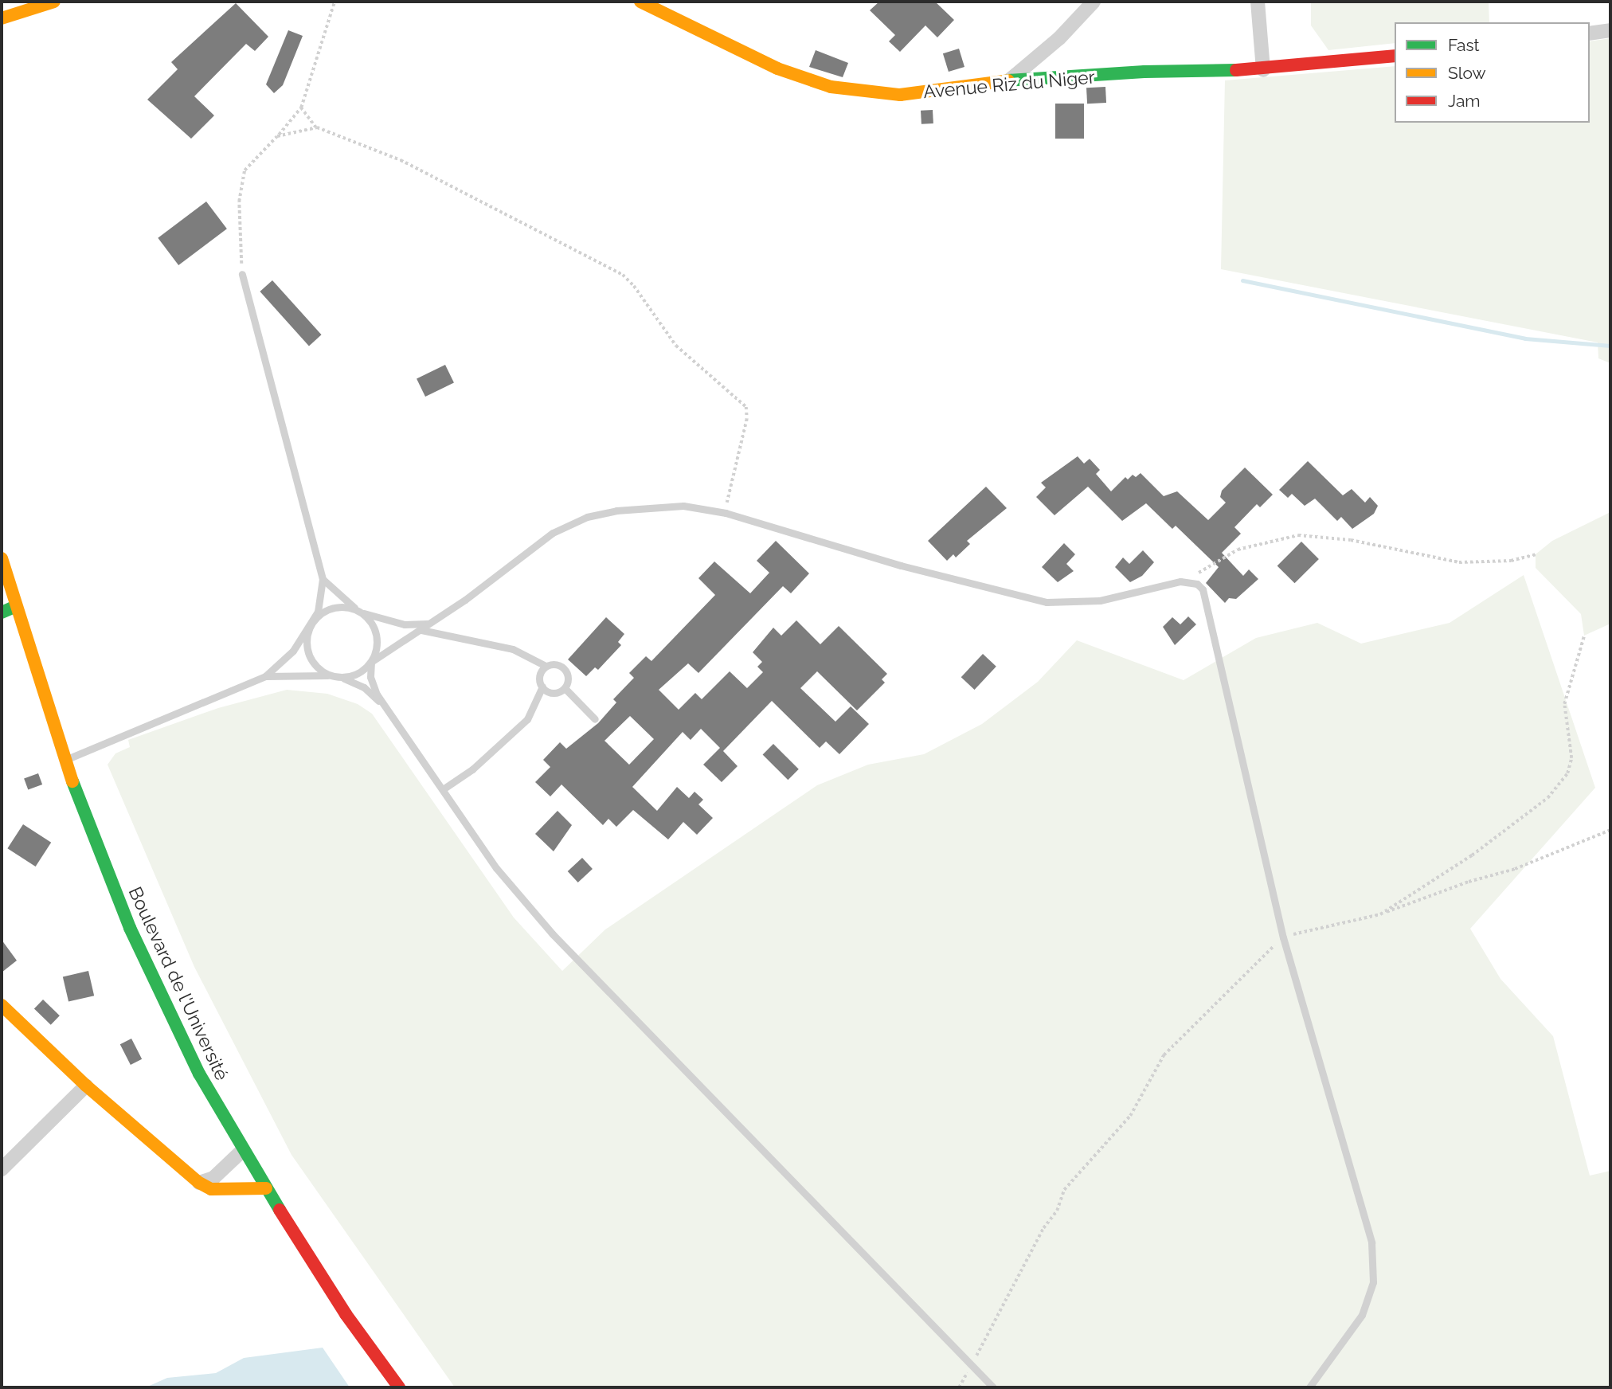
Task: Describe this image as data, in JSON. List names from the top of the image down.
{
  "streets": {
    "street": ["Avenue Riz du Niger", "Boulevard de l'Université"]
  },
  "legend": ["Fast", "Slow", "Jam"]
}
